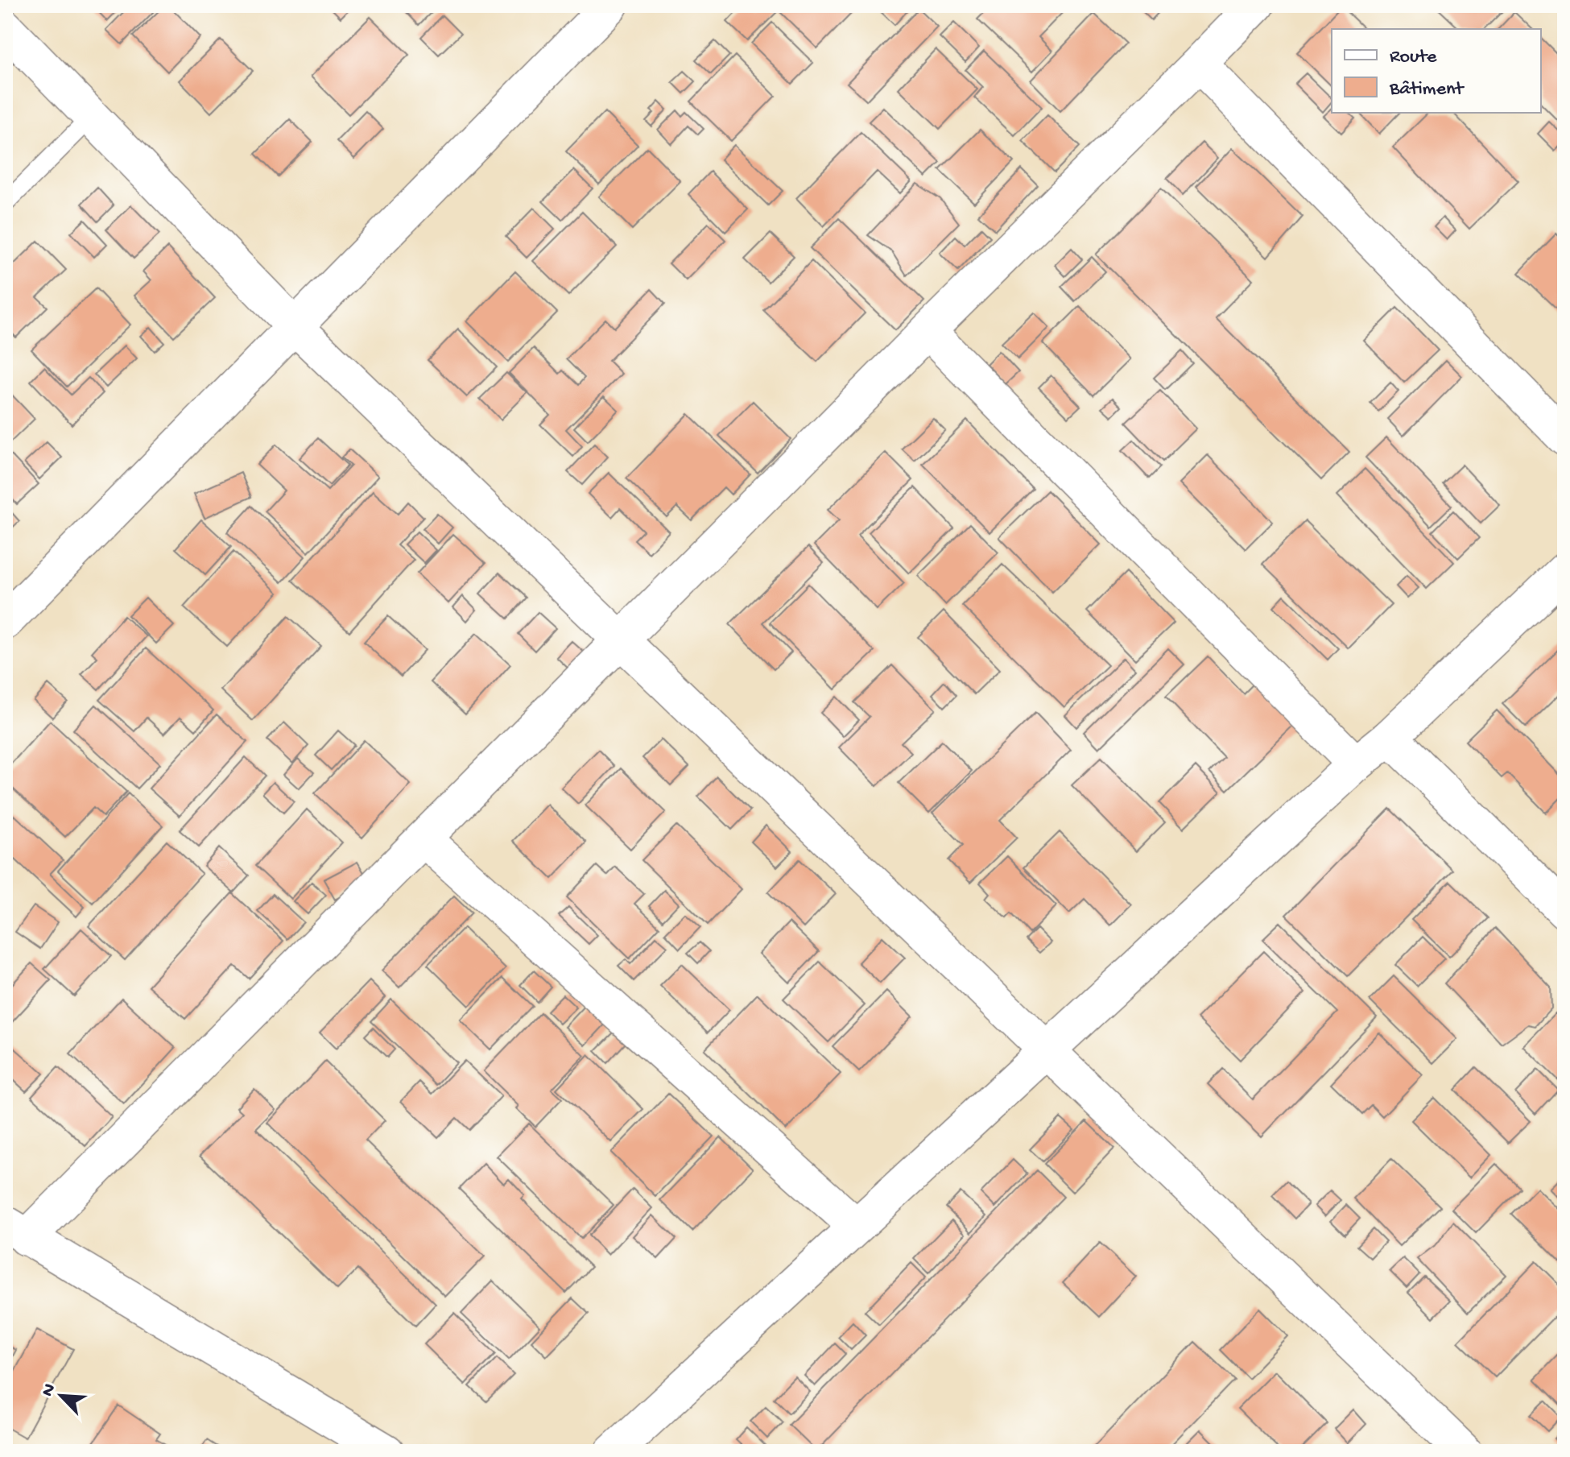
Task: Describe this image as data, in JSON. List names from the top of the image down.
{
  "legend": ["Route", "Bâtiment"],
  "north": "top left"
}
